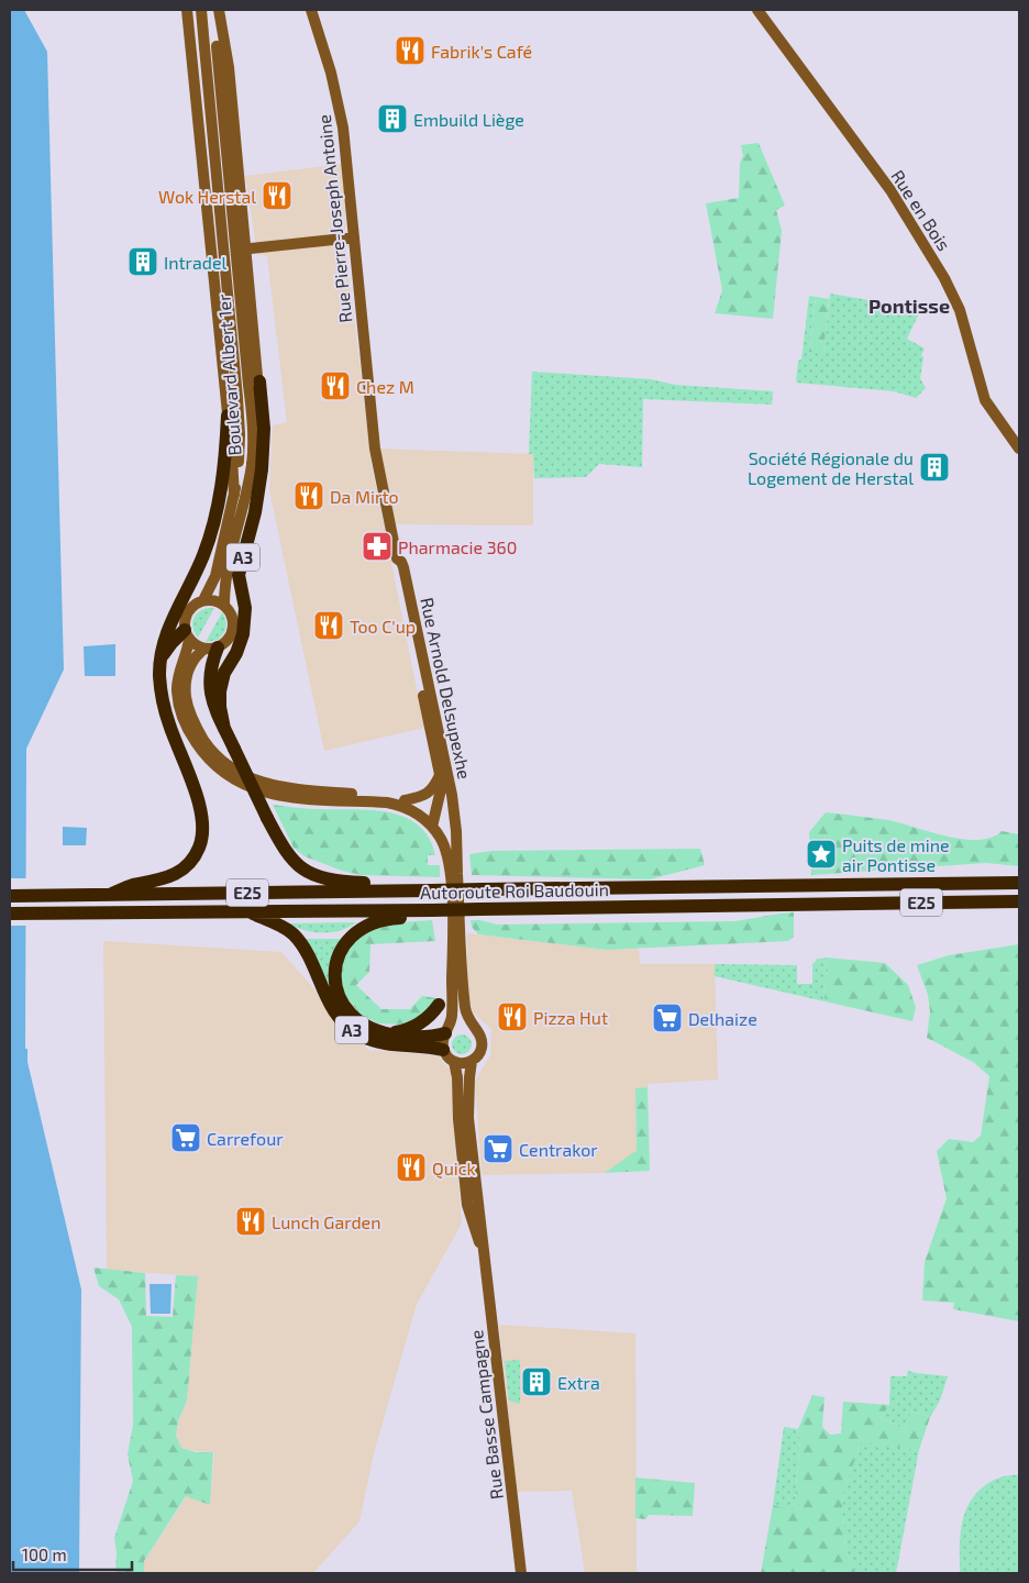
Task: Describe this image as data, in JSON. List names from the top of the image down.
{
  "streets": {
    "highway": ["A3", "Autoroute Roi Baudouin", "E25"],
    "main road": [
      "Rue en Bois",
      "Rue Pierre-Joseph Antoine",
      "Boulevard Albert 1er",
      "Rue Arnold Delsupexhe",
      "Rue Basse Campagne"
    ]
  },
  "crossings": [
    ["Rue Pierre-Joseph Antoine", "Rue Arnold Delsupexhe"],
    ["Boulevard Albert 1er", "A3"],
    ["Boulevard Albert 1er", "Rue Arnold Delsupexhe"],
    ["Boulevard Albert 1er", "Rue Basse Campagne"],
    ["A3", "Autoroute Roi Baudouin"],
    ["A3", "Rue Basse Campagne"],
    ["Rue Arnold Delsupexhe", "Rue Basse Campagne"]
  ],
  "districts": ["Pontisse"],
  "places": {
    "restaurant": [
      "Fabrik's Café",
      "Wok Herstal",
      "Chez M",
      "Da Mirto",
      "Too C'up",
      "Pizza Hut",
      "Quick",
      "Lunch Garden"
    ],
    "building": [
      "Embuild Liège",
      "Intradel",
      "Société Régionale du Logement de Herstal",
      "Extra"
    ],
    "pharmacy": ["Pharmacie 360"],
    "place": ["Puits de mine air Pontisse"],
    "supermarket": ["Delhaize", "Carrefour", "Centrakor"]
  },
  "scale_bar": "100 m"
}
